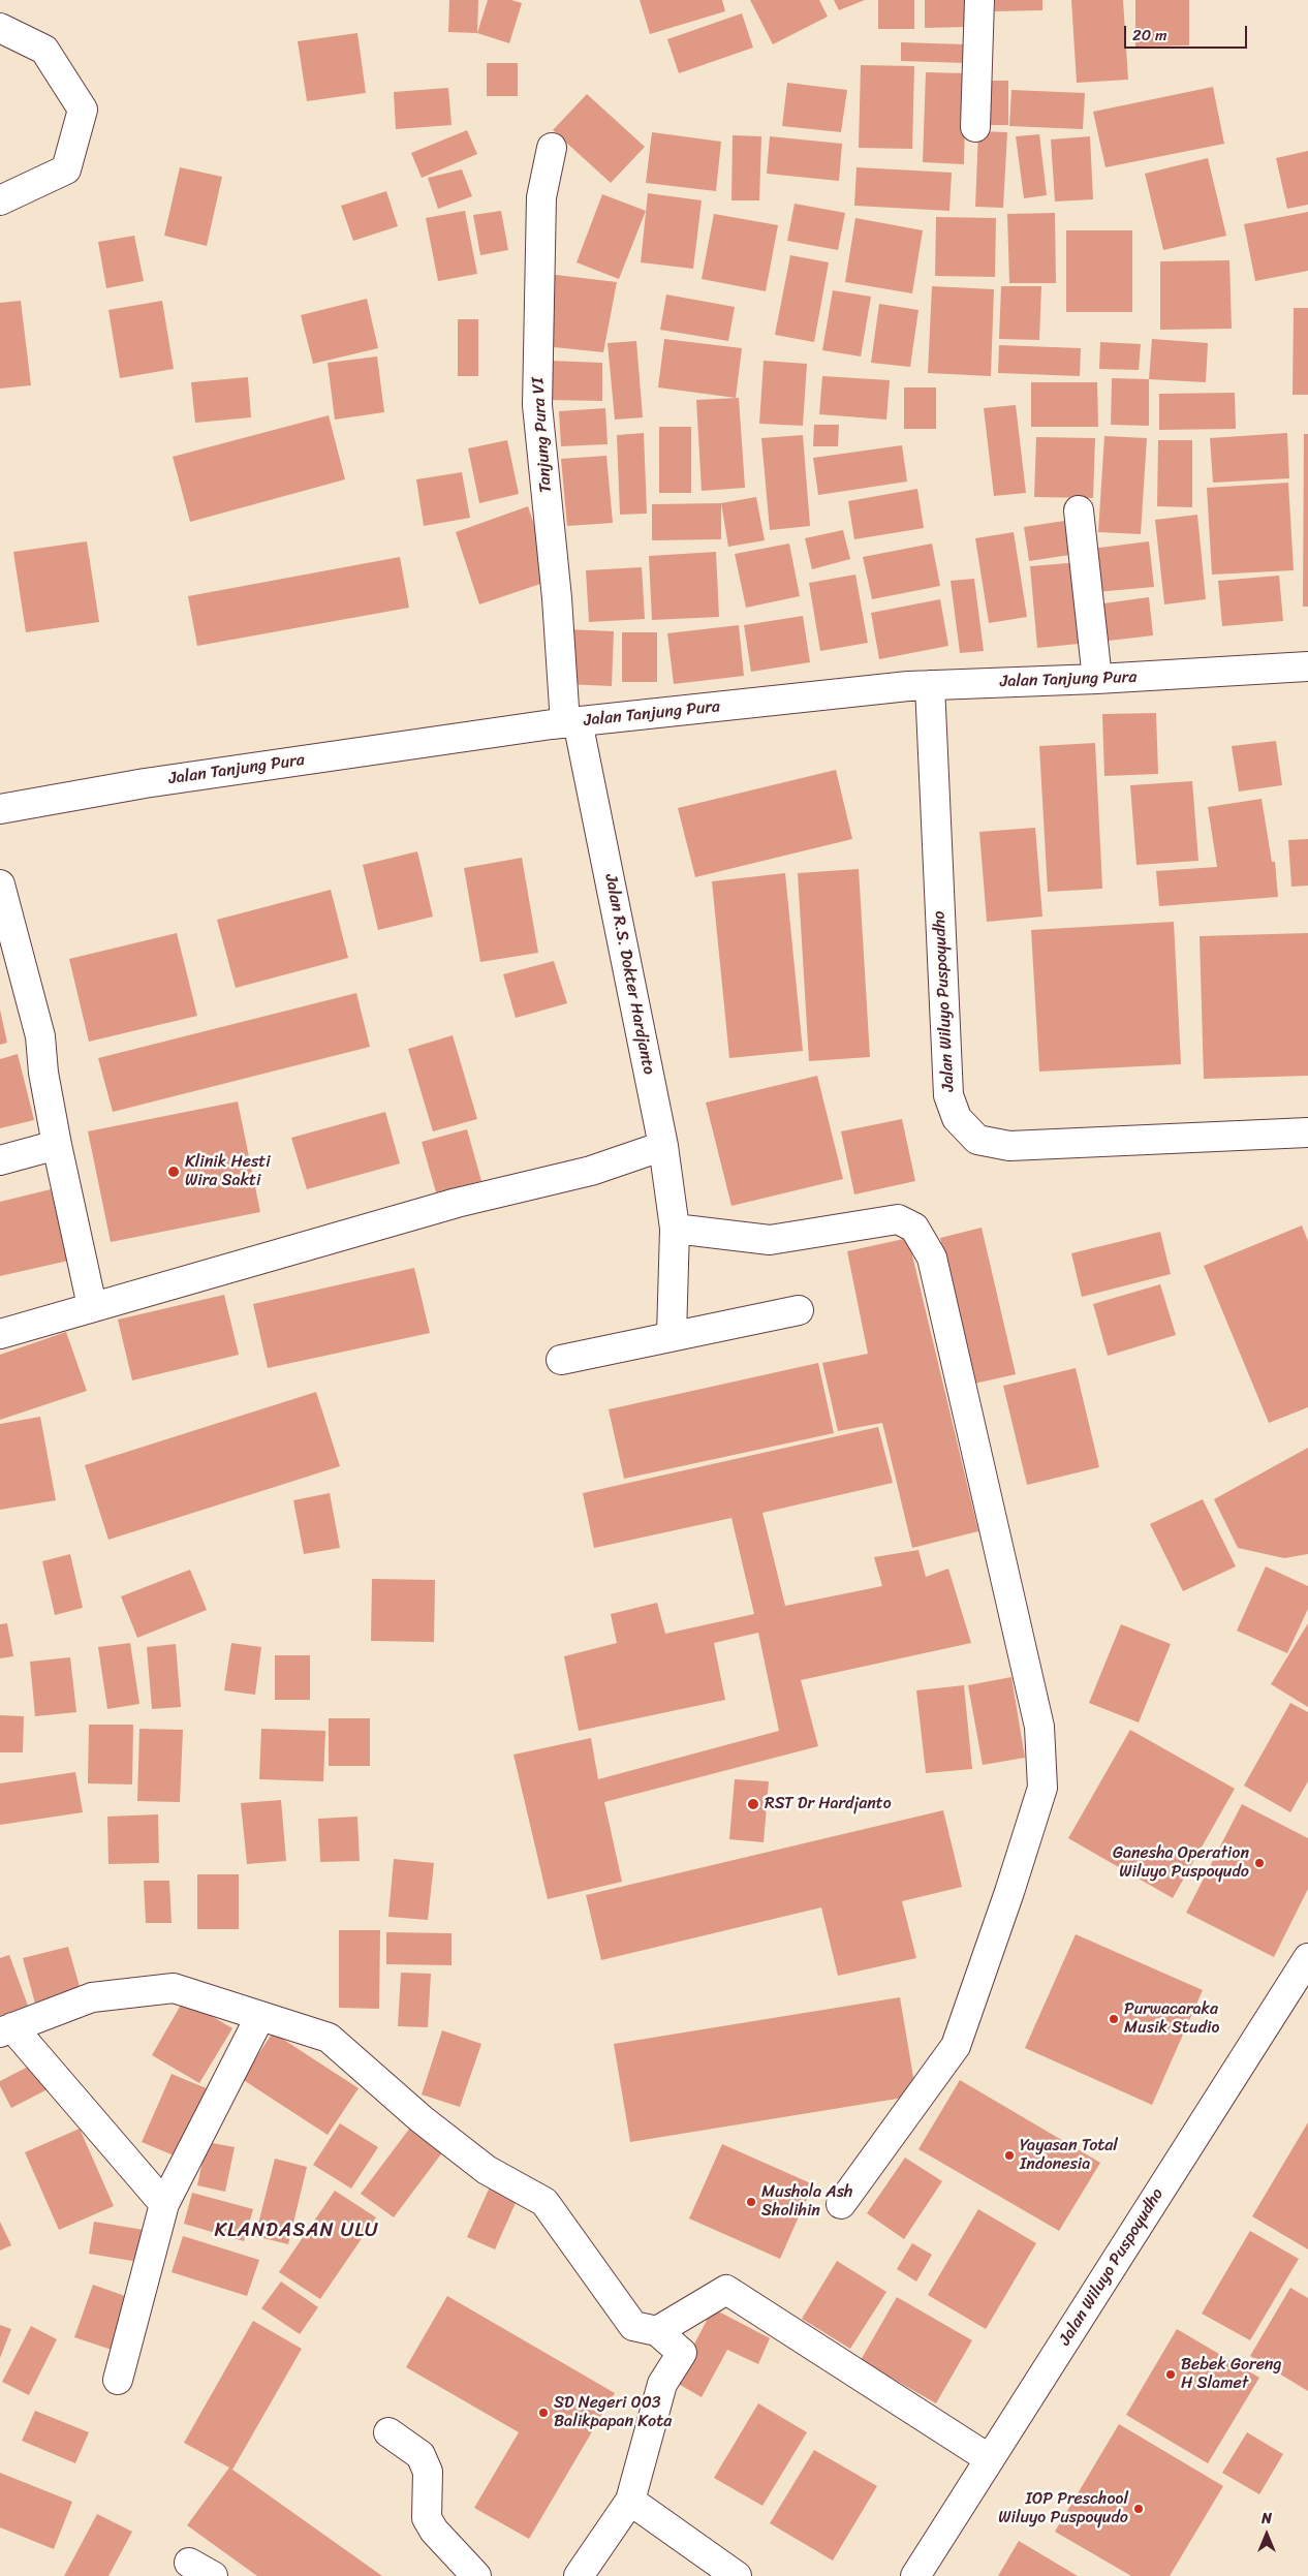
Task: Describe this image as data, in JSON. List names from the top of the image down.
{
  "streets": {
    "street": [
      "Tanjung Pura VI",
      "Jalan Tanjung Pura",
      "Jalan R.S. Dokter Hardjanto",
      "Jalan Wiluyo Puspoyudho"
    ]
  },
  "crossings": [
    ["Tanjung Pura VI", "Jalan Tanjung Pura"],
    ["Tanjung Pura VI", "Jalan R.S. Dokter Hardjanto"],
    ["Jalan Tanjung Pura", "Jalan R.S. Dokter Hardjanto"],
    ["Jalan Tanjung Pura", "Jalan Wiluyo Puspoyudho"]
  ],
  "districts": ["KLANDASAN ULU"],
  "places": [
    "Klinik Hesti Wira Sakti",
    "RST Dr Hardjanto",
    "Ganesha Operation Wiluyo Puspoyudo",
    "Purwacaraka Musik Studio",
    "Yayasan Total Indonesia",
    "Mushola Ash Sholihin",
    "Bebek Goreng H Slamet",
    "SD Negeri 003 Balikpapan Kota",
    "IOP Preschool Wiluyo Puspoyudo"
  ],
  "scale_bar": "20 m",
  "north": "top"
}
